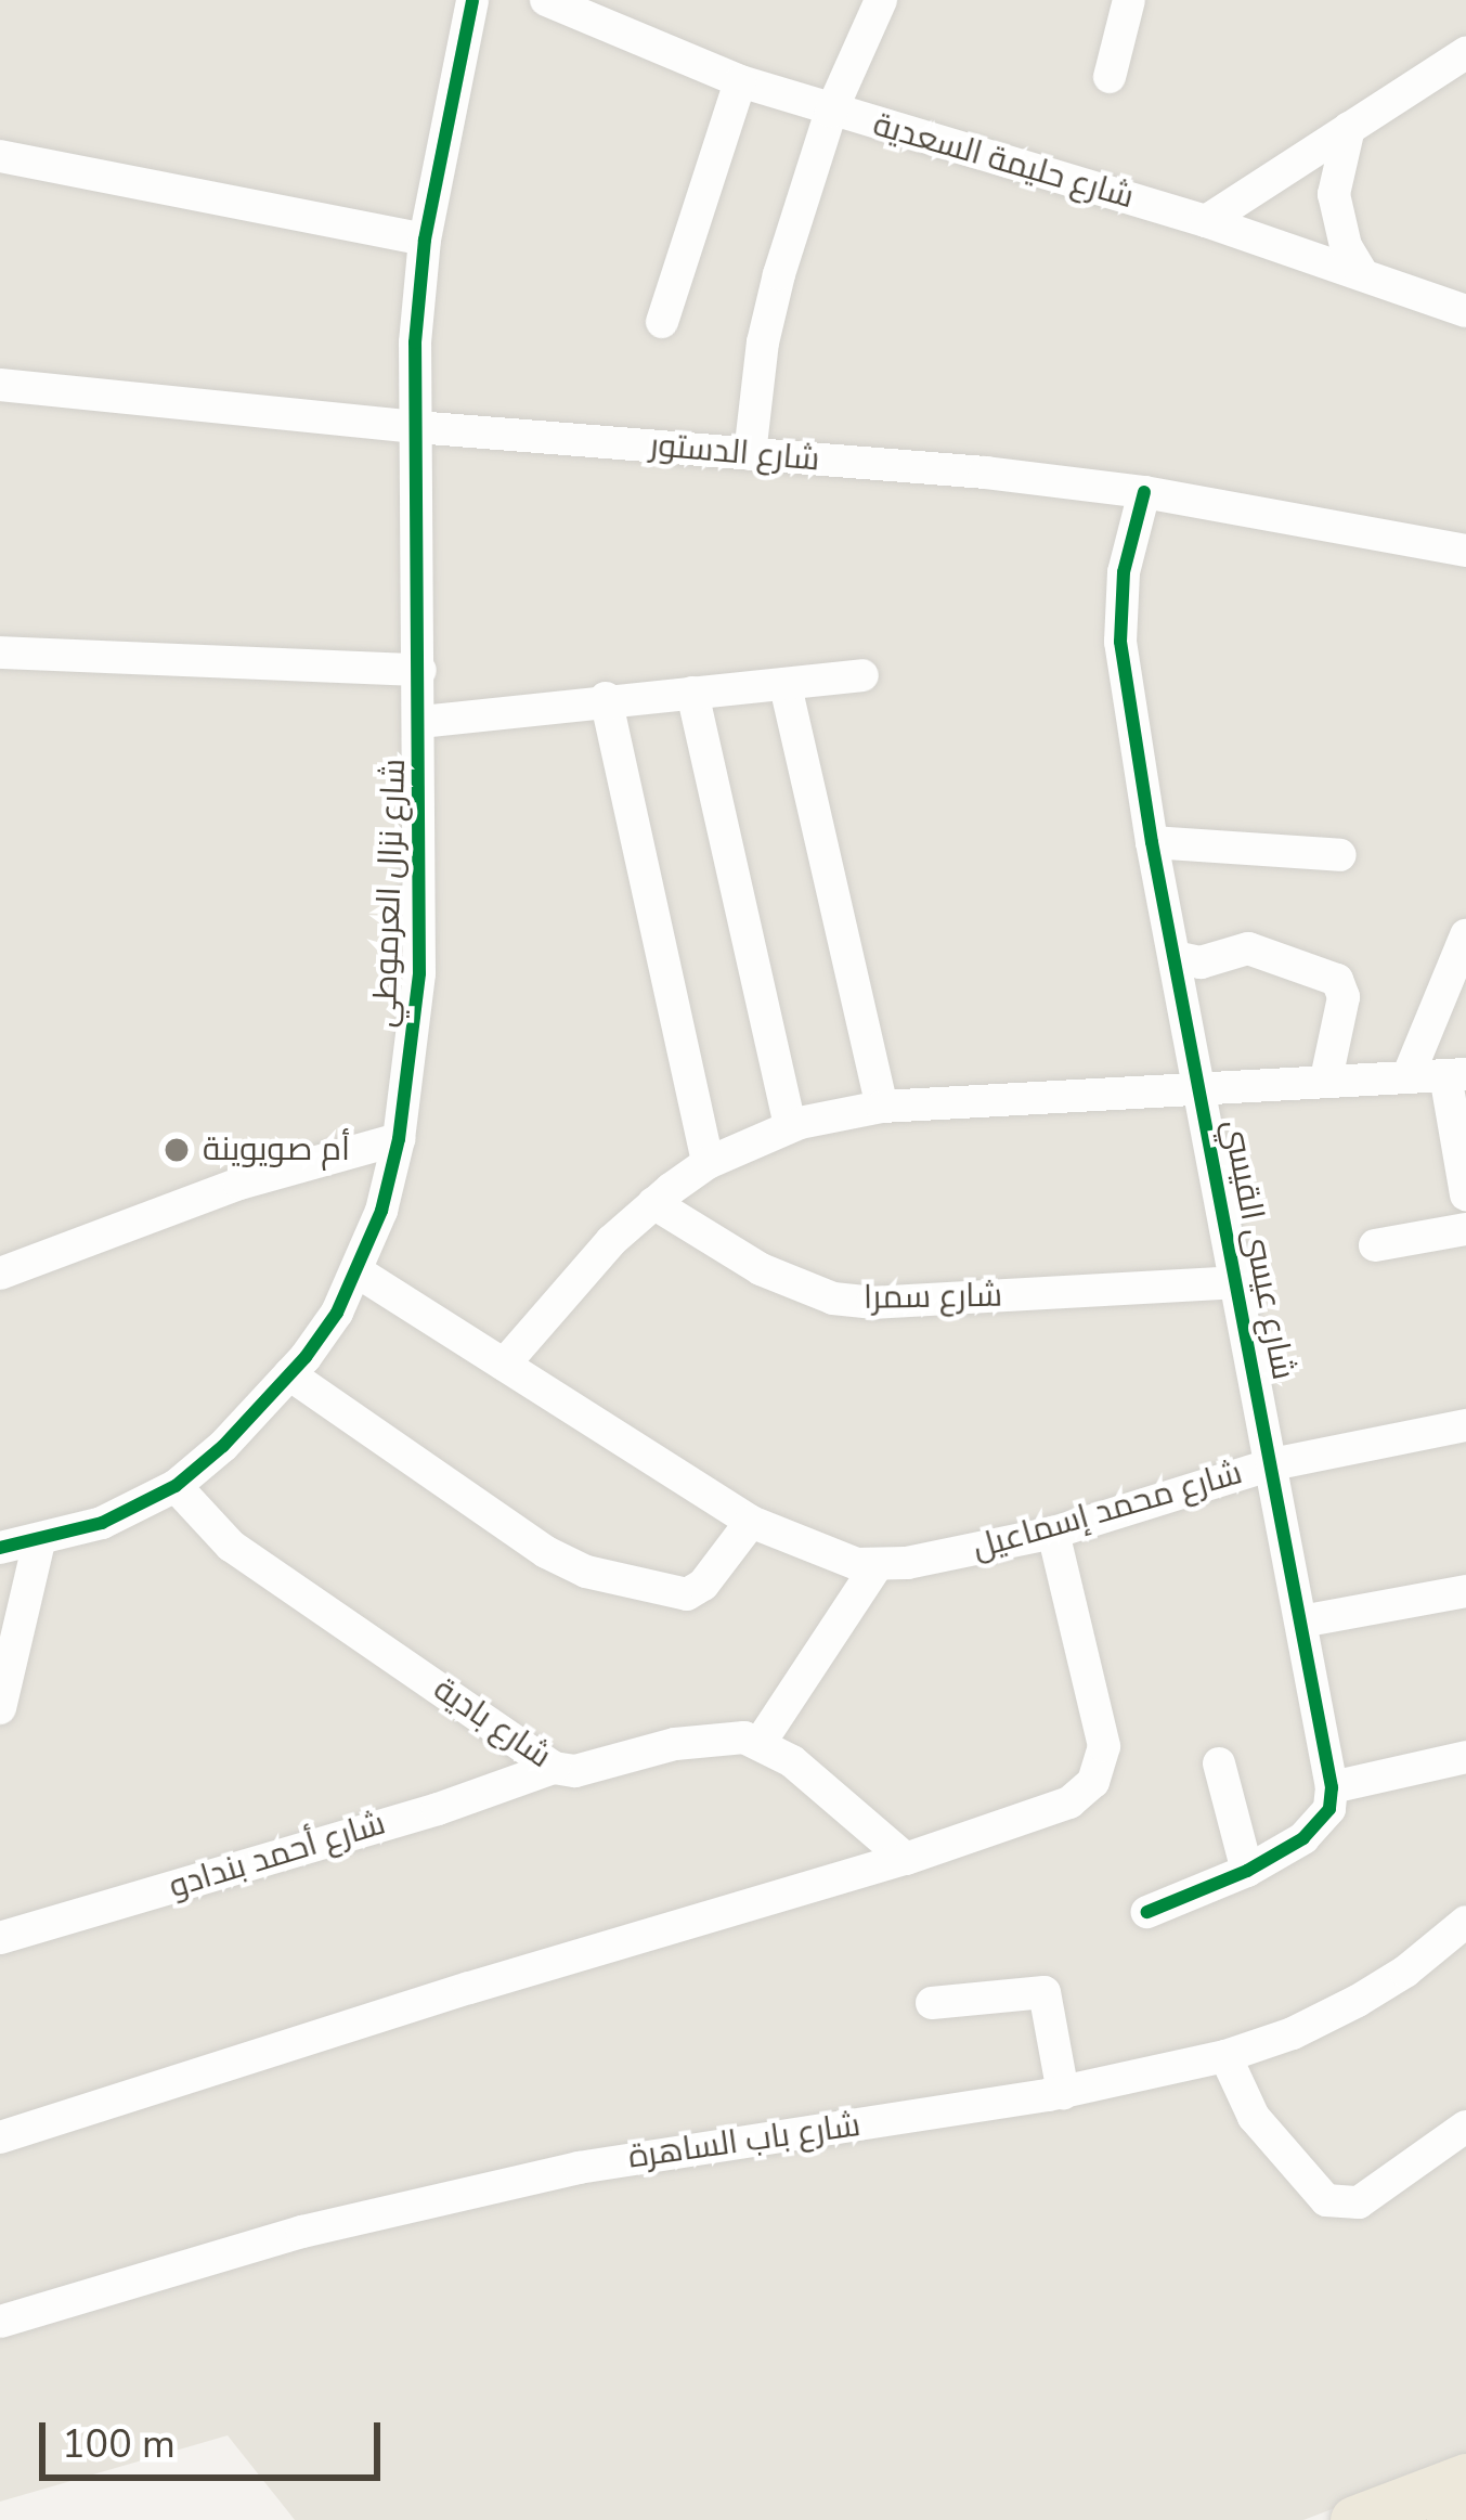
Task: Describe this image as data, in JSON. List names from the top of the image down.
{
  "streets": {
    "street": [
      "شارع حليمة السعدية",
      "شارع الدستور",
      "شارع نزال العرموطي",
      "شارع عيسى القيسي",
      "شارع سمرا",
      "شارع محمد إسماعيل",
      "شارع بادية",
      "شارع أحمد بندادو",
      "شارع باب الساهرة"
    ]
  },
  "crossings": [
    ["شارع الدستور", "شارع نزال العرموطي"],
    ["شارع الدستور", "شارع عيسى القيسي"],
    ["شارع نزال العرموطي", "شارع محمد إسماعيل"],
    ["شارع نزال العرموطي", "شارع بادية"],
    ["شارع عيسى القيسي", "شارع سمرا"],
    ["شارع عيسى القيسي", "شارع محمد إسماعيل"],
    ["شارع محمد إسماعيل", "شارع بادية"],
    ["شارع بادية", "شارع أحمد بندادو"]
  ],
  "places": ["أم صويوينة"],
  "scale_bar": "100 m"
}
